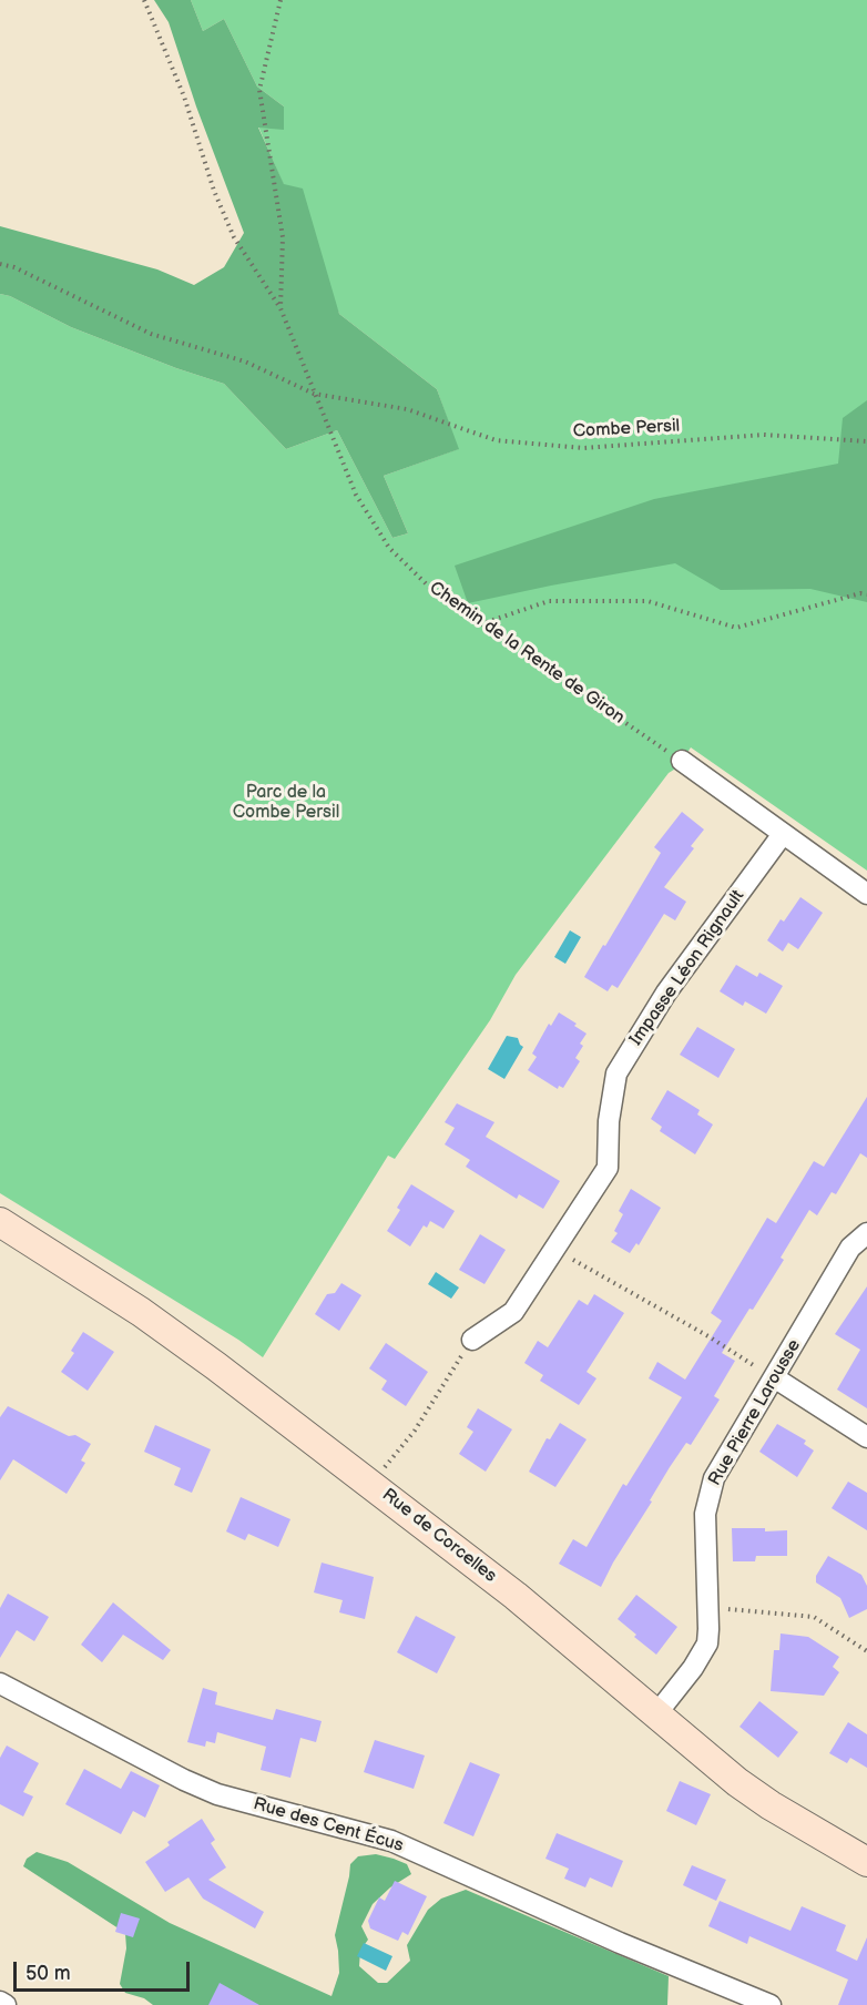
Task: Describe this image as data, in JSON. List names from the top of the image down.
{
  "streets": {
    "main road": ["Rue de Corcelles"],
    "street": ["Impasse Léon Rignault", "Rue Pierre Larousse", "Rue des Cent Écus"],
    "path": ["Combe Persil", "Chemin de la Rente de Giron"]
  },
  "crossings": [
    ["Combe Persil", "Chemin de la Rente de Giron"],
    ["Rue Pierre Larousse", "Rue de Corcelles"]
  ],
  "parks": ["Parc de la Combe Persil"],
  "scale_bar": "50 m"
}
